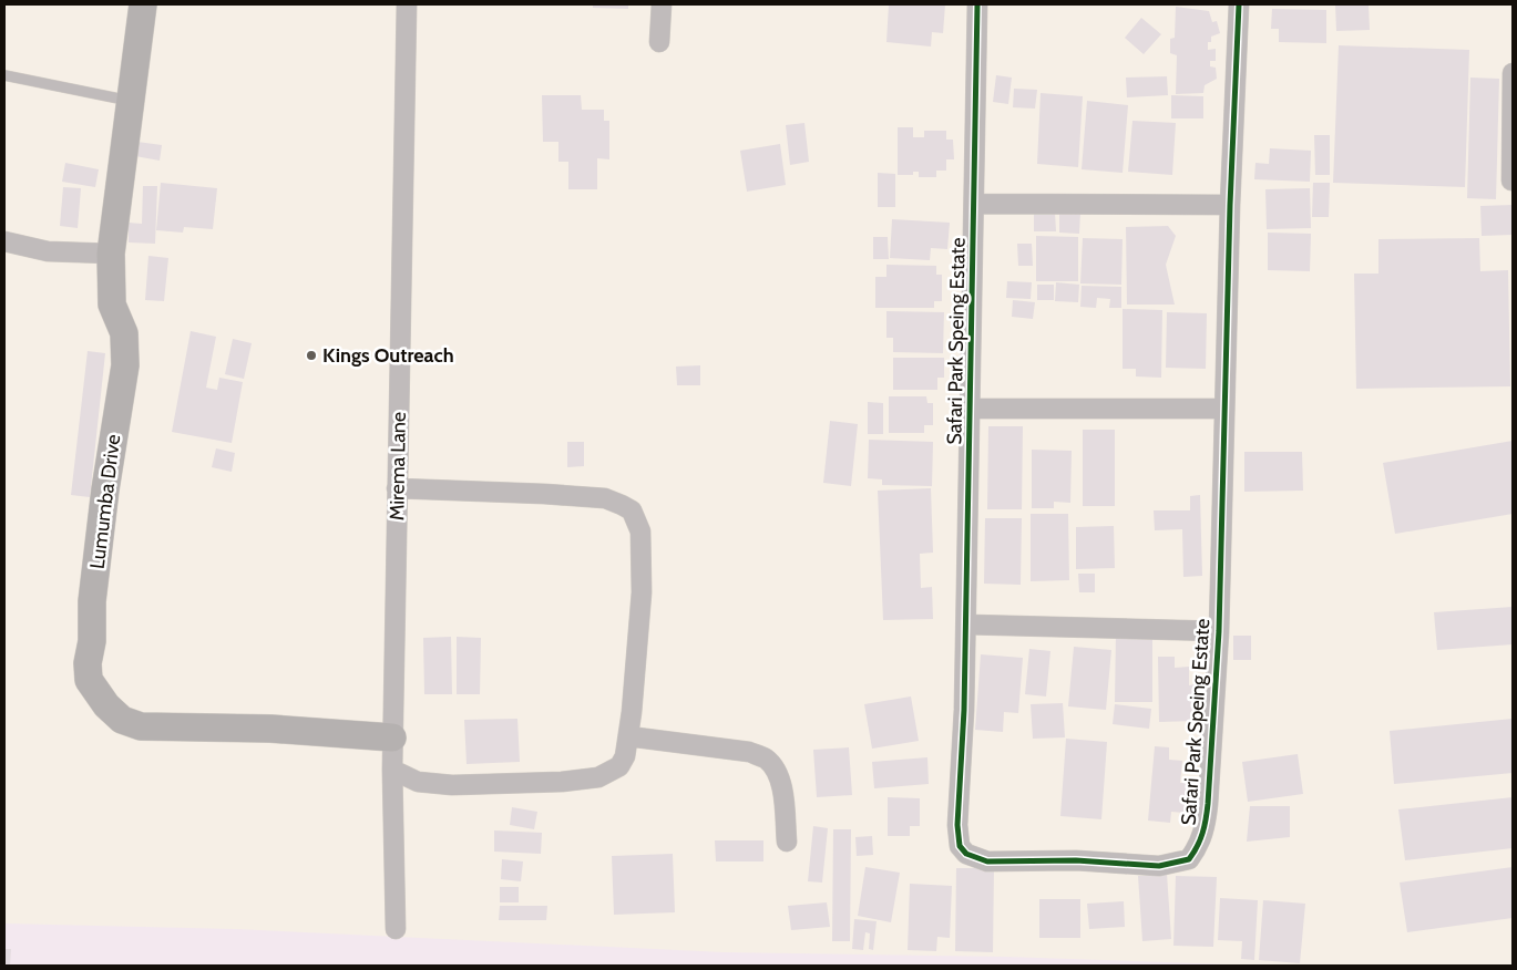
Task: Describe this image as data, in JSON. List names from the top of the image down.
{
  "streets": {
    "street": ["Safari Park Speing Estate", "Mirema Lane", "Lumumba Drive"]
  },
  "crossings": [
    ["Mirema Lane", "Lumumba Drive"]
  ],
  "places": ["Kings Outreach"]
}
